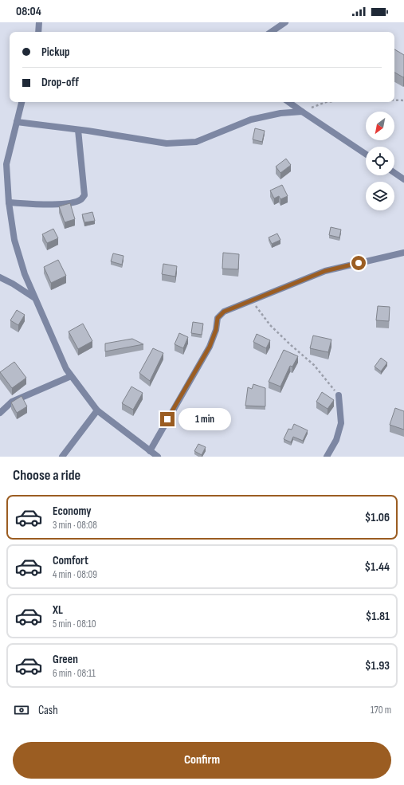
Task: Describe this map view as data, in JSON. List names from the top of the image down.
{
  "north": "bottom left",
  "page": {
    "status": "08:04",
    "banner": ["Pickup", "Drop-off"],
    "bubble": "1 min",
    "heading": "Choose a ride",
    "list": [
      {
        "name": "Economy",
        "note": "3 min · 08:08",
        "value": "$1.06"
      },
      {
        "name": "Comfort",
        "note": "4 min · 08:09",
        "value": "$1.44"
      },
      {
        "name": "XL",
        "note": "5 min · 08:10",
        "value": "$1.81"
      },
      {
        "name": "Green",
        "note": "6 min · 08:11",
        "value": "$1.93"
      }
    ],
    "pay": ["Cash", "170 m"],
    "buttons": "Confirm"
  }
}
